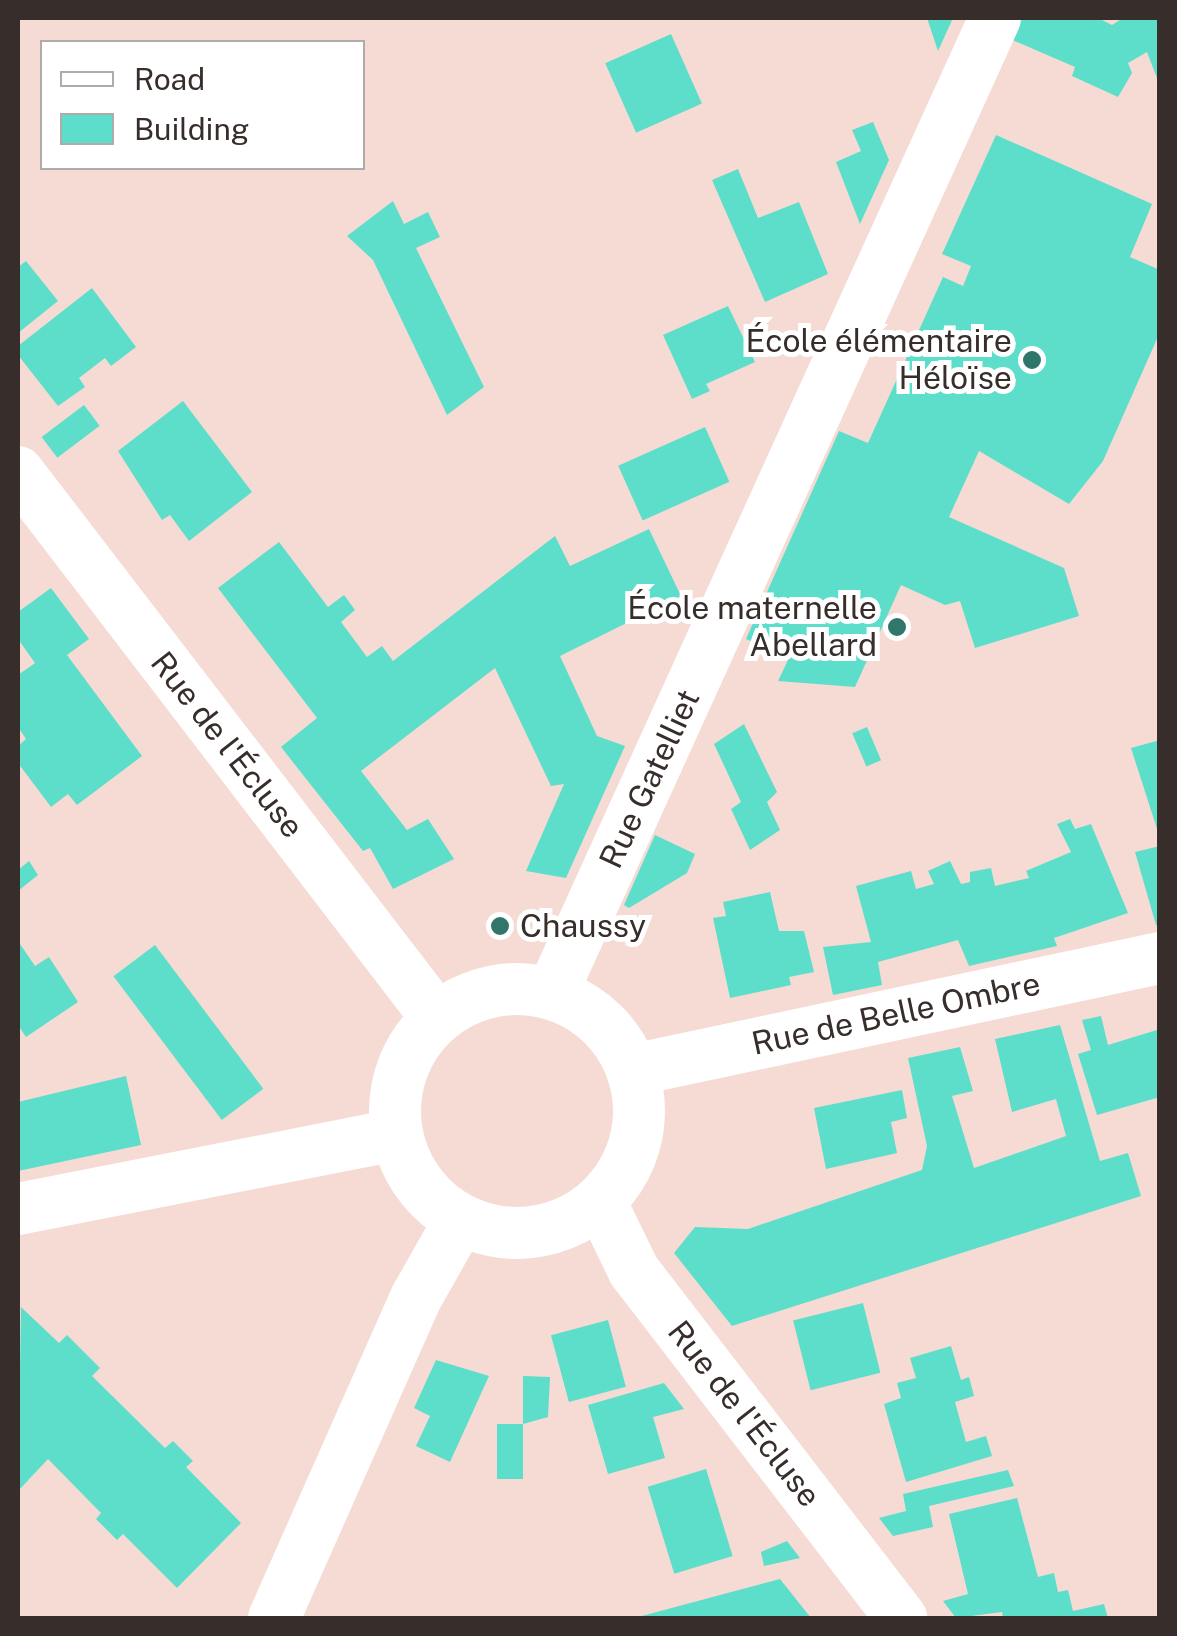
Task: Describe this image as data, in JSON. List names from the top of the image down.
{
  "streets": {
    "street": ["Rue de l'Écluse", "Rue Gatelliet", "Rue de Belle Ombre"]
  },
  "crossings": [
    ["Rue de l'Écluse", "Rue Gatelliet"],
    ["Rue de l'Écluse", "Rue de Belle Ombre"],
    ["Rue Gatelliet", "Rue de Belle Ombre"]
  ],
  "places": ["École élémentaire Héloïse", "École maternelle Abellard", "Chaussy"],
  "legend": ["Road", "Building"]
}
